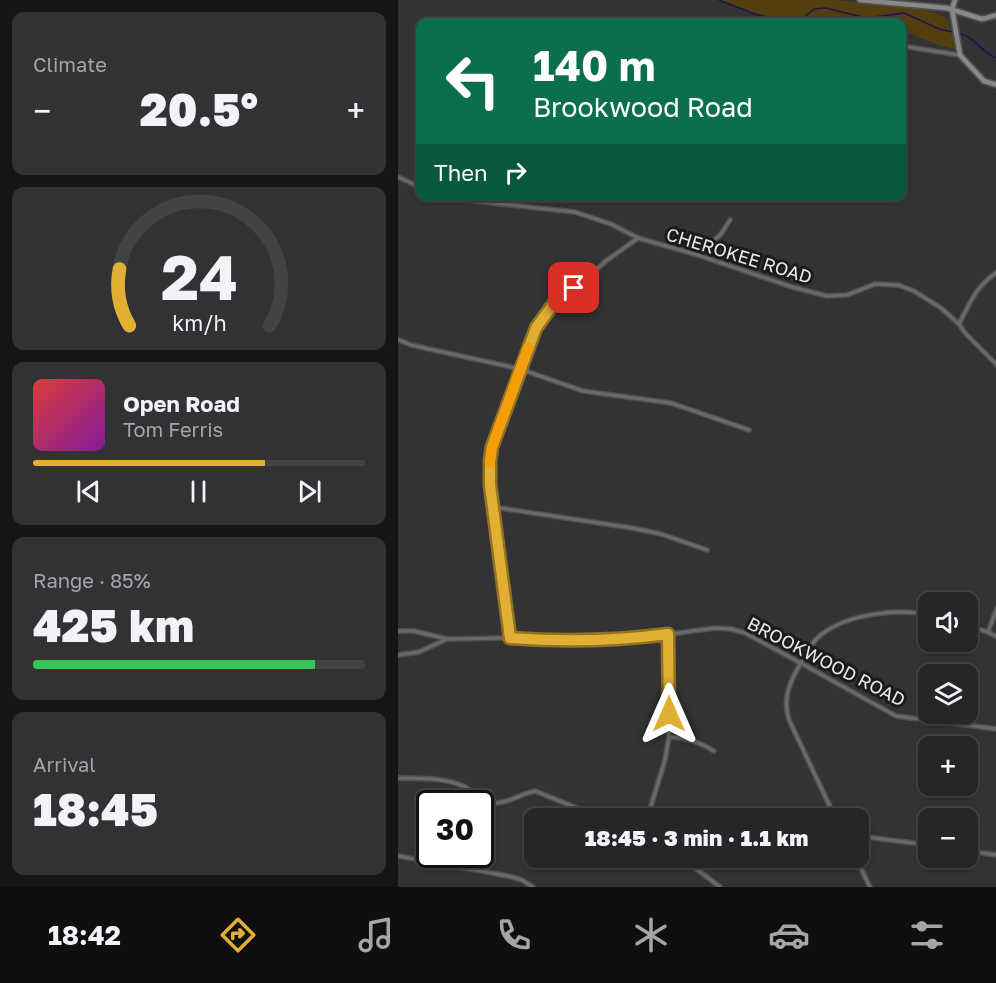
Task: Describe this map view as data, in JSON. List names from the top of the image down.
{
  "streets": {
    "street": ["CHEROKEE ROAD", "BROOKWOOD ROAD"]
  },
  "page": {
    "tile": [
      "Climate",
      ["Range · 85%", "425 km"],
      ["Arrival", "18:45"]
    ],
    "turn": ["140 m", "Brookwood Road"],
    "heat": ["−", "20.5°", "+"],
    "then": "Then",
    "song": ["Open Road", "Tom Ferris"],
    "map_buttons": ["+", "−"],
    "limit": "30",
    "trip": "18:45 · 3 min · 1.1 km",
    "tabs": "18:42",
    "gauge": ["24", "km/h"]
  }
}
